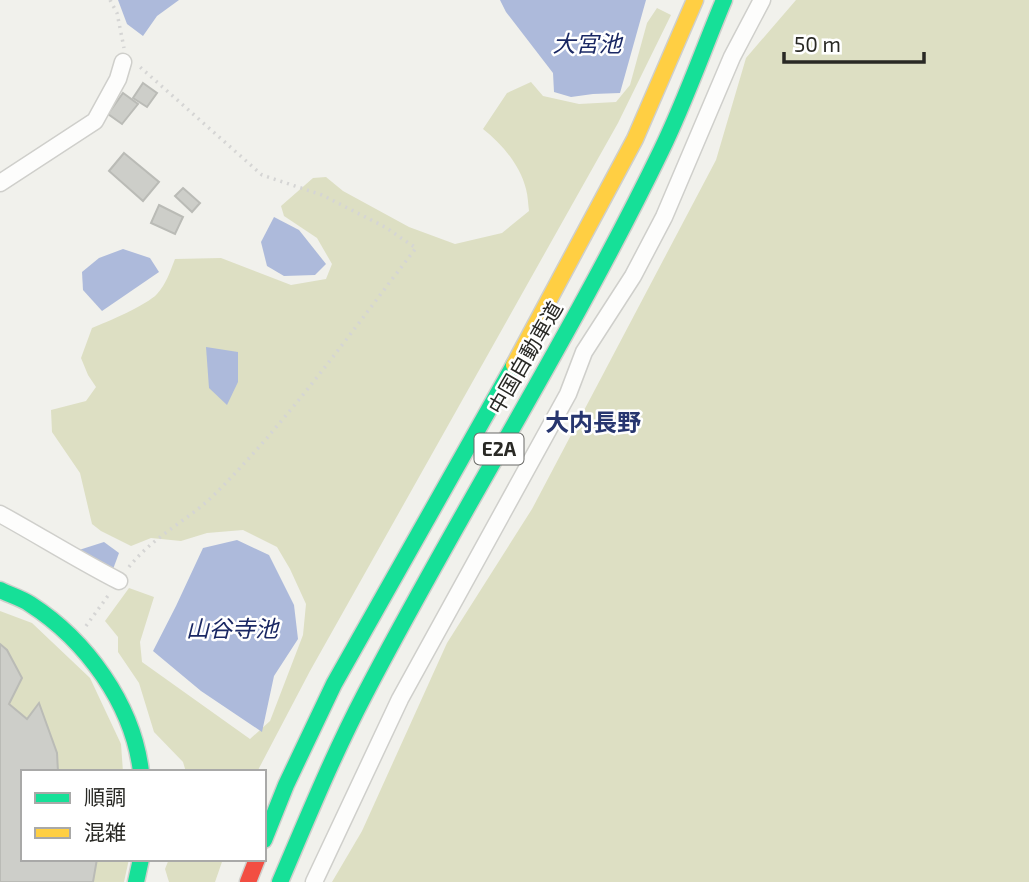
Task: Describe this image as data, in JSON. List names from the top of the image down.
{
  "streets": {
    "main road": ["中国自動車道", "E2A"]
  },
  "districts": ["大内長野"],
  "water": ["大宮池", "山谷寺池"],
  "legend": ["順調", "混雑"],
  "scale_bar": "50 m"
}
